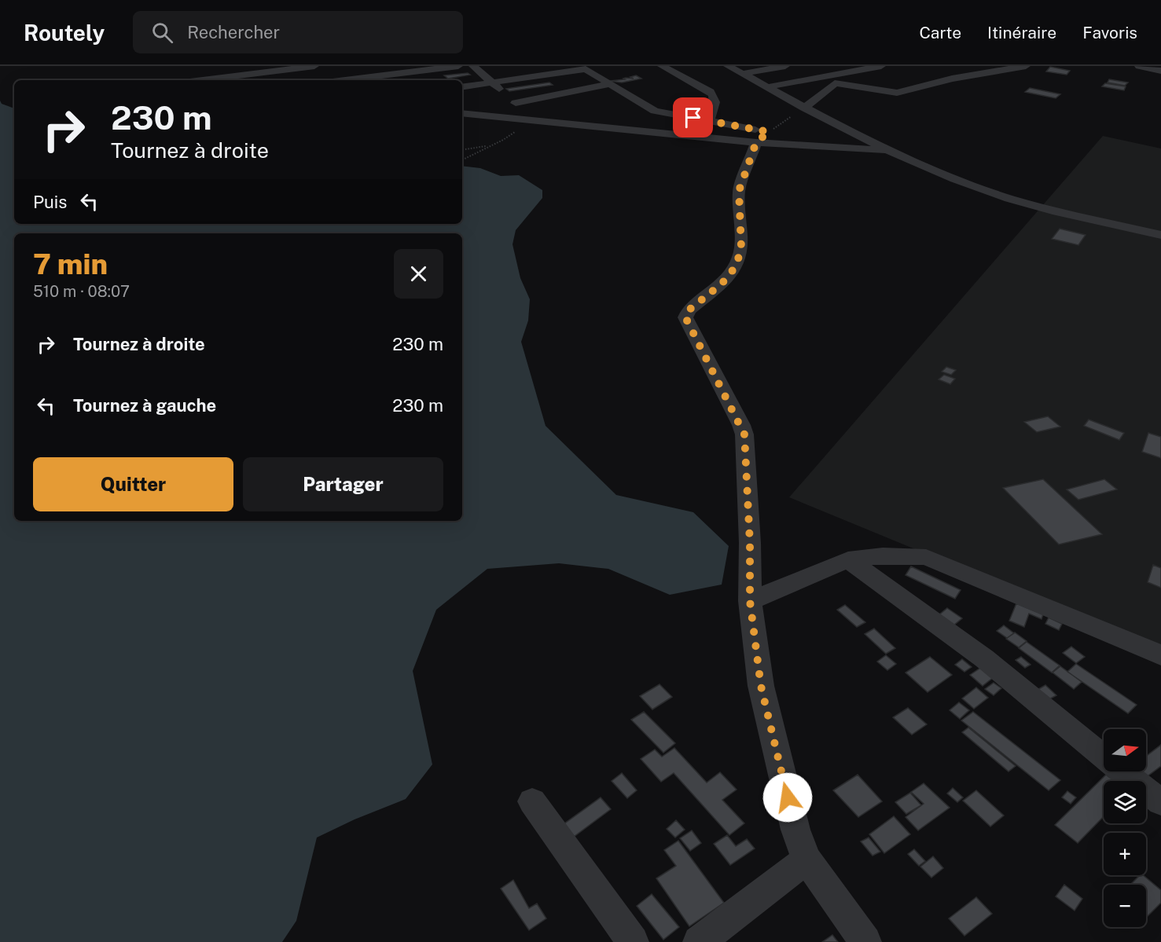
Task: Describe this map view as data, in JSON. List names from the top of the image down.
{
  "north": "right",
  "page": {
    "header": "Routely",
    "search": "Rechercher",
    "nav": ["Carte", "Itinéraire", "Favoris"],
    "turn": ["230 m", "Tournez à droite"],
    "then": "Puis",
    "heading": ["7 min", "510 m · 08:07"],
    "list": [
      {
        "name": "Tournez à droite",
        "value": "230 m"
      },
      {
        "name": "Tournez à gauche",
        "value": "230 m"
      }
    ],
    "buttons": ["Quitter", "Partager"],
    "map_buttons": ["+", "−"]
  }
}
